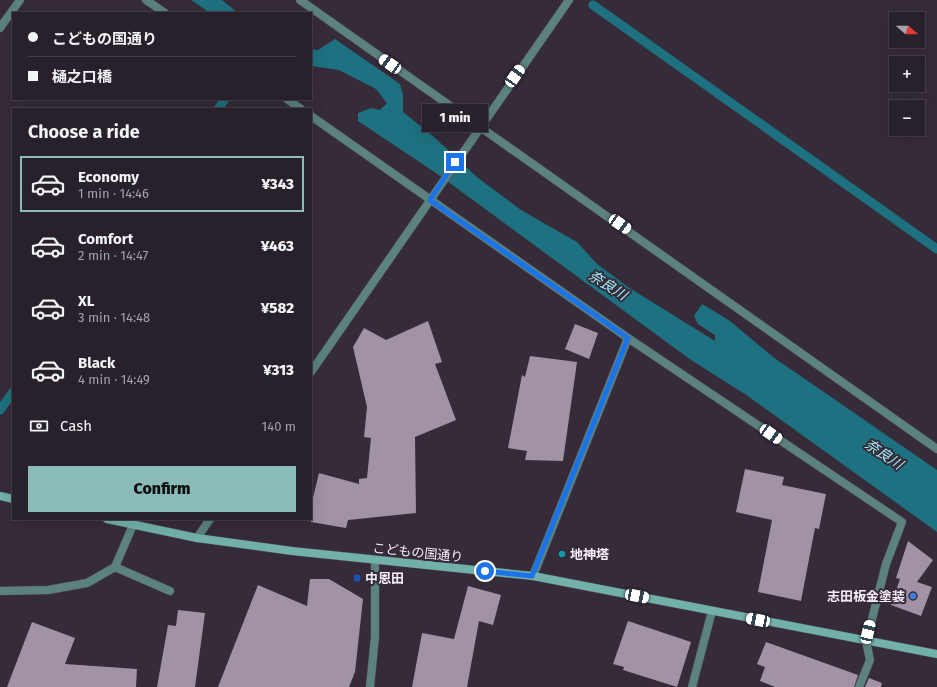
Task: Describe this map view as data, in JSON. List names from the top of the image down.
{
  "streets": {
    "main road": ["こどもの国通り"]
  },
  "water": ["奈良川"],
  "places": {
    "other": ["地神塔", "志田板金塗装"],
    "transit": ["中恩田"]
  },
  "north": "right",
  "page": {
    "map_buttons": ["+", "−"],
    "banner": ["こどもの国通り", "樋之口橋"],
    "bubble": "1 min",
    "heading": "Choose a ride",
    "list": [
      {
        "name": "Economy",
        "note": "1 min · 14:46",
        "value": "¥343"
      },
      {
        "name": "Comfort",
        "note": "2 min · 14:47",
        "value": "¥463"
      },
      {
        "name": "XL",
        "note": "3 min · 14:48",
        "value": "¥582"
      },
      {
        "name": "Black",
        "note": "4 min · 14:49",
        "value": "¥313"
      }
    ],
    "pay": ["Cash", "140 m"],
    "buttons": "Confirm"
  }
}
